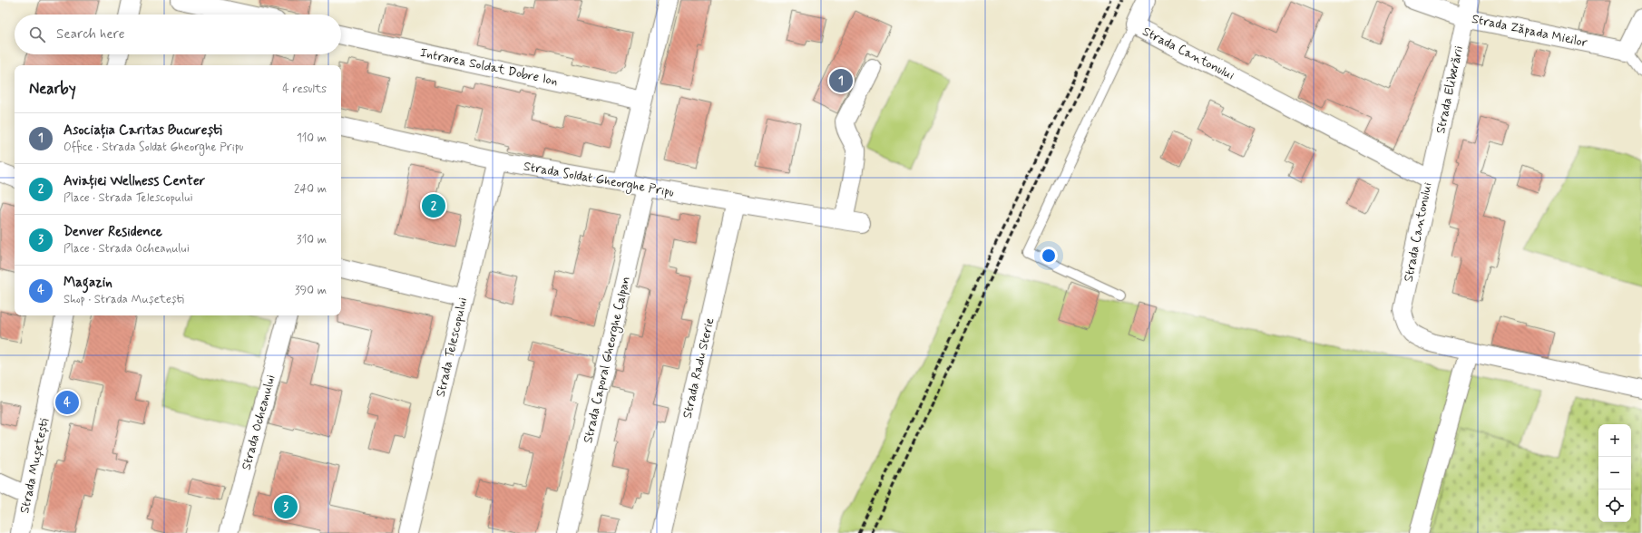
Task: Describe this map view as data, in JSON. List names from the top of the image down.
{
  "streets": {
    "street": [
      "Strada Zăpada Mieilor",
      "Strada Cantonului",
      "Intrarea Soldat Dobre Ion",
      "Strada Eliberării",
      "Strada Soldat Gheorghe Pripu",
      "Strada Telescopului",
      "Strada Caporal Gheorghe Calpan",
      "Strada Radu Sterie",
      "Strada Ocheanului",
      "Strada Mușetești"
    ]
  },
  "crossings": [
    ["Strada Zăpada Mieilor", "Strada Eliberării"],
    ["Strada Cantonului", "Strada Eliberării"],
    ["Strada Soldat Gheorghe Pripu", "Strada Telescopului"],
    ["Strada Soldat Gheorghe Pripu", "Strada Caporal Gheorghe Calpan"],
    ["Strada Soldat Gheorghe Pripu", "Strada Radu Sterie"]
  ],
  "page": {
    "search": "Search here",
    "heading": ["Nearby", "4 results"],
    "pins": [
      "1",
      "2",
      "4",
      "3"
    ],
    "list": [
      {
        "mark": "1",
        "name": "Asociația Caritas București",
        "note": "Office · Strada Soldat Gheorghe Pripu",
        "value": "110 m"
      },
      {
        "mark": "2",
        "name": "Aviației Wellness Center",
        "note": "Place · Strada Telescopului",
        "value": "240 m"
      },
      {
        "mark": "3",
        "name": "Denver Residence",
        "note": "Place · Strada Ocheanului",
        "value": "310 m"
      },
      {
        "mark": "4",
        "name": "Magazin",
        "note": "Shop · Strada Mușetești",
        "value": "390 m"
      }
    ],
    "map_buttons": ["+", "−"]
  }
}
